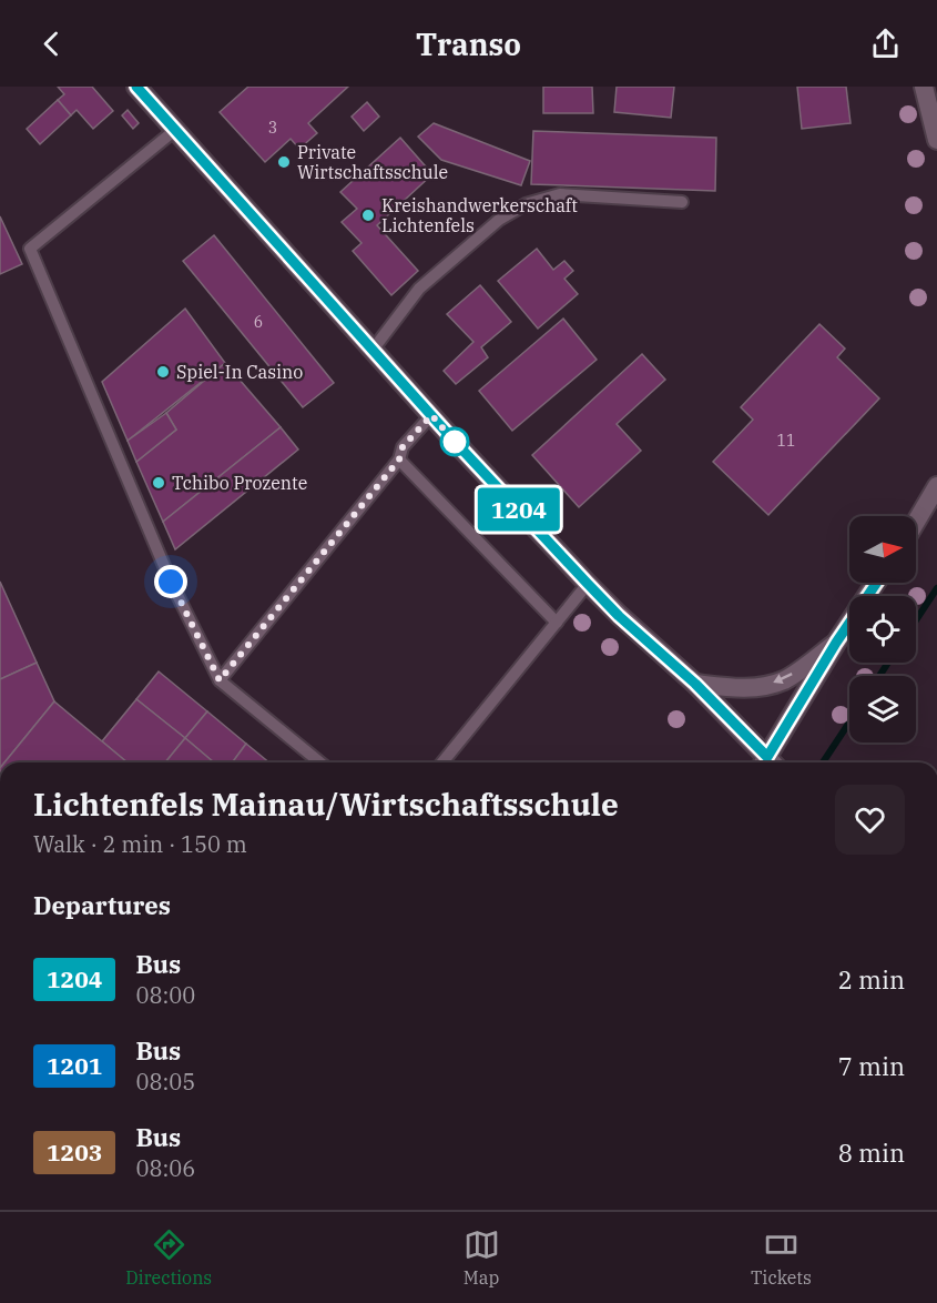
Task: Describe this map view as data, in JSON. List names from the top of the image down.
{
  "places": [
    "Private Wirtschaftsschule",
    "Kreishandwerkerschaft Lichtenfels",
    "Spiel-In Casino",
    "Tchibo Prozente"
  ],
  "lines": ["bus line 1204"],
  "house_numbers": ["3", "6", "11"],
  "north": "right",
  "page": {
    "header": "Transo",
    "on_map": "1204",
    "heading": [
      ["Lichtenfels Mainau/Wirtschaftsschule", "Walk · 2 min · 150 m"],
      "Departures"
    ],
    "list": [
      {
        "mark": "1204",
        "name": "Bus",
        "note": "08:00",
        "value": "2 min"
      },
      {
        "mark": "1201",
        "name": "Bus",
        "note": "08:05",
        "value": "7 min"
      },
      {
        "mark": "1203",
        "name": "Bus",
        "note": "08:06",
        "value": "8 min"
      }
    ],
    "tabs": ["Directions", "Map", "Tickets"]
  }
}
